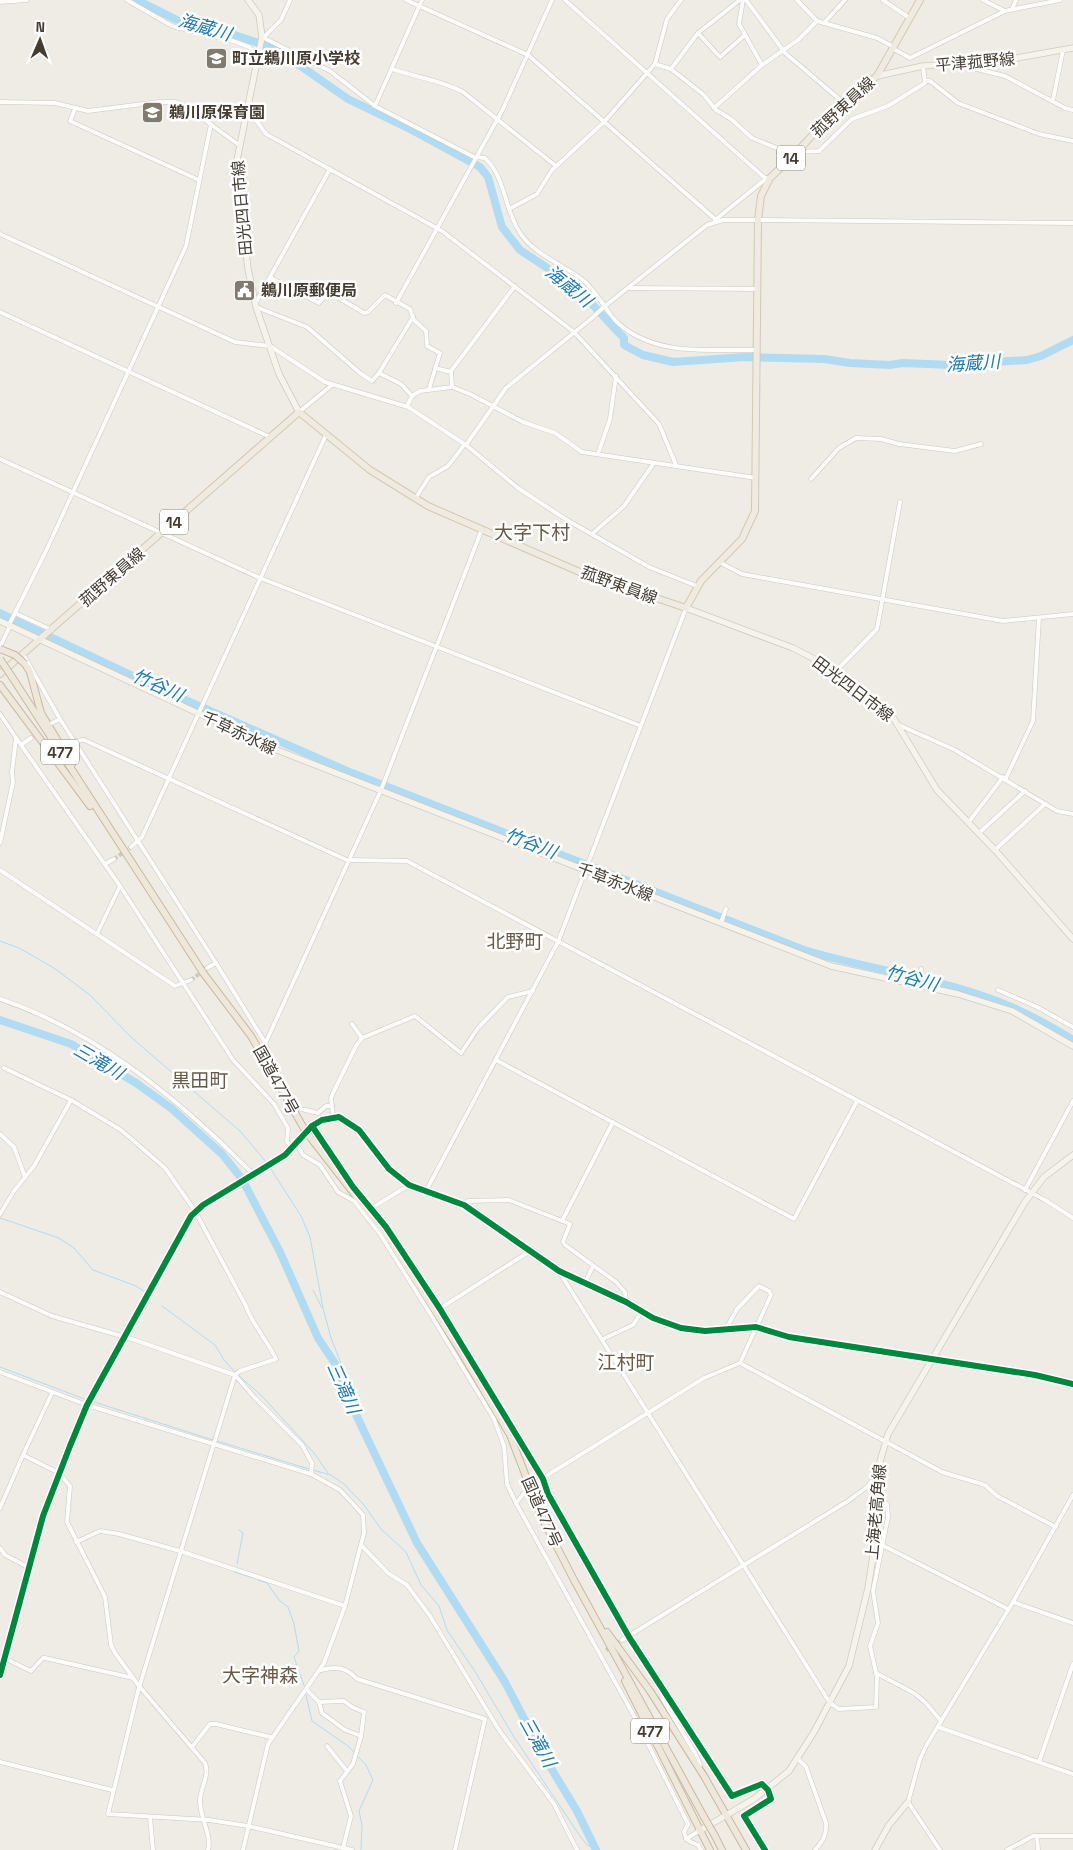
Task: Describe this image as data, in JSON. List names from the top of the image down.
{
  "streets": {
    "highway": ["477", "国道477号"],
    "main road": [
      "平津菰野線",
      "菰野東員線",
      "14",
      "田光四日市線",
      "千草赤水線",
      "上海老高角線"
    ]
  },
  "crossings": [
    ["平津菰野線", "菰野東員線"],
    ["菰野東員線", "田光四日市線"],
    ["菰野東員線", "千草赤水線"],
    ["477", "国道477号"],
    ["477", "上海老高角線"]
  ],
  "districts": [
    "大字下村",
    "北野町",
    "黒田町",
    "江村町",
    "大字神森"
  ],
  "water": ["海蔵川", "竹谷川", "三滝川"],
  "places": {
    "school or university": ["町立鵜川原小学校", "鵜川原保育園"],
    "public building": ["鵜川原郵便局"]
  },
  "north": "top"
}
